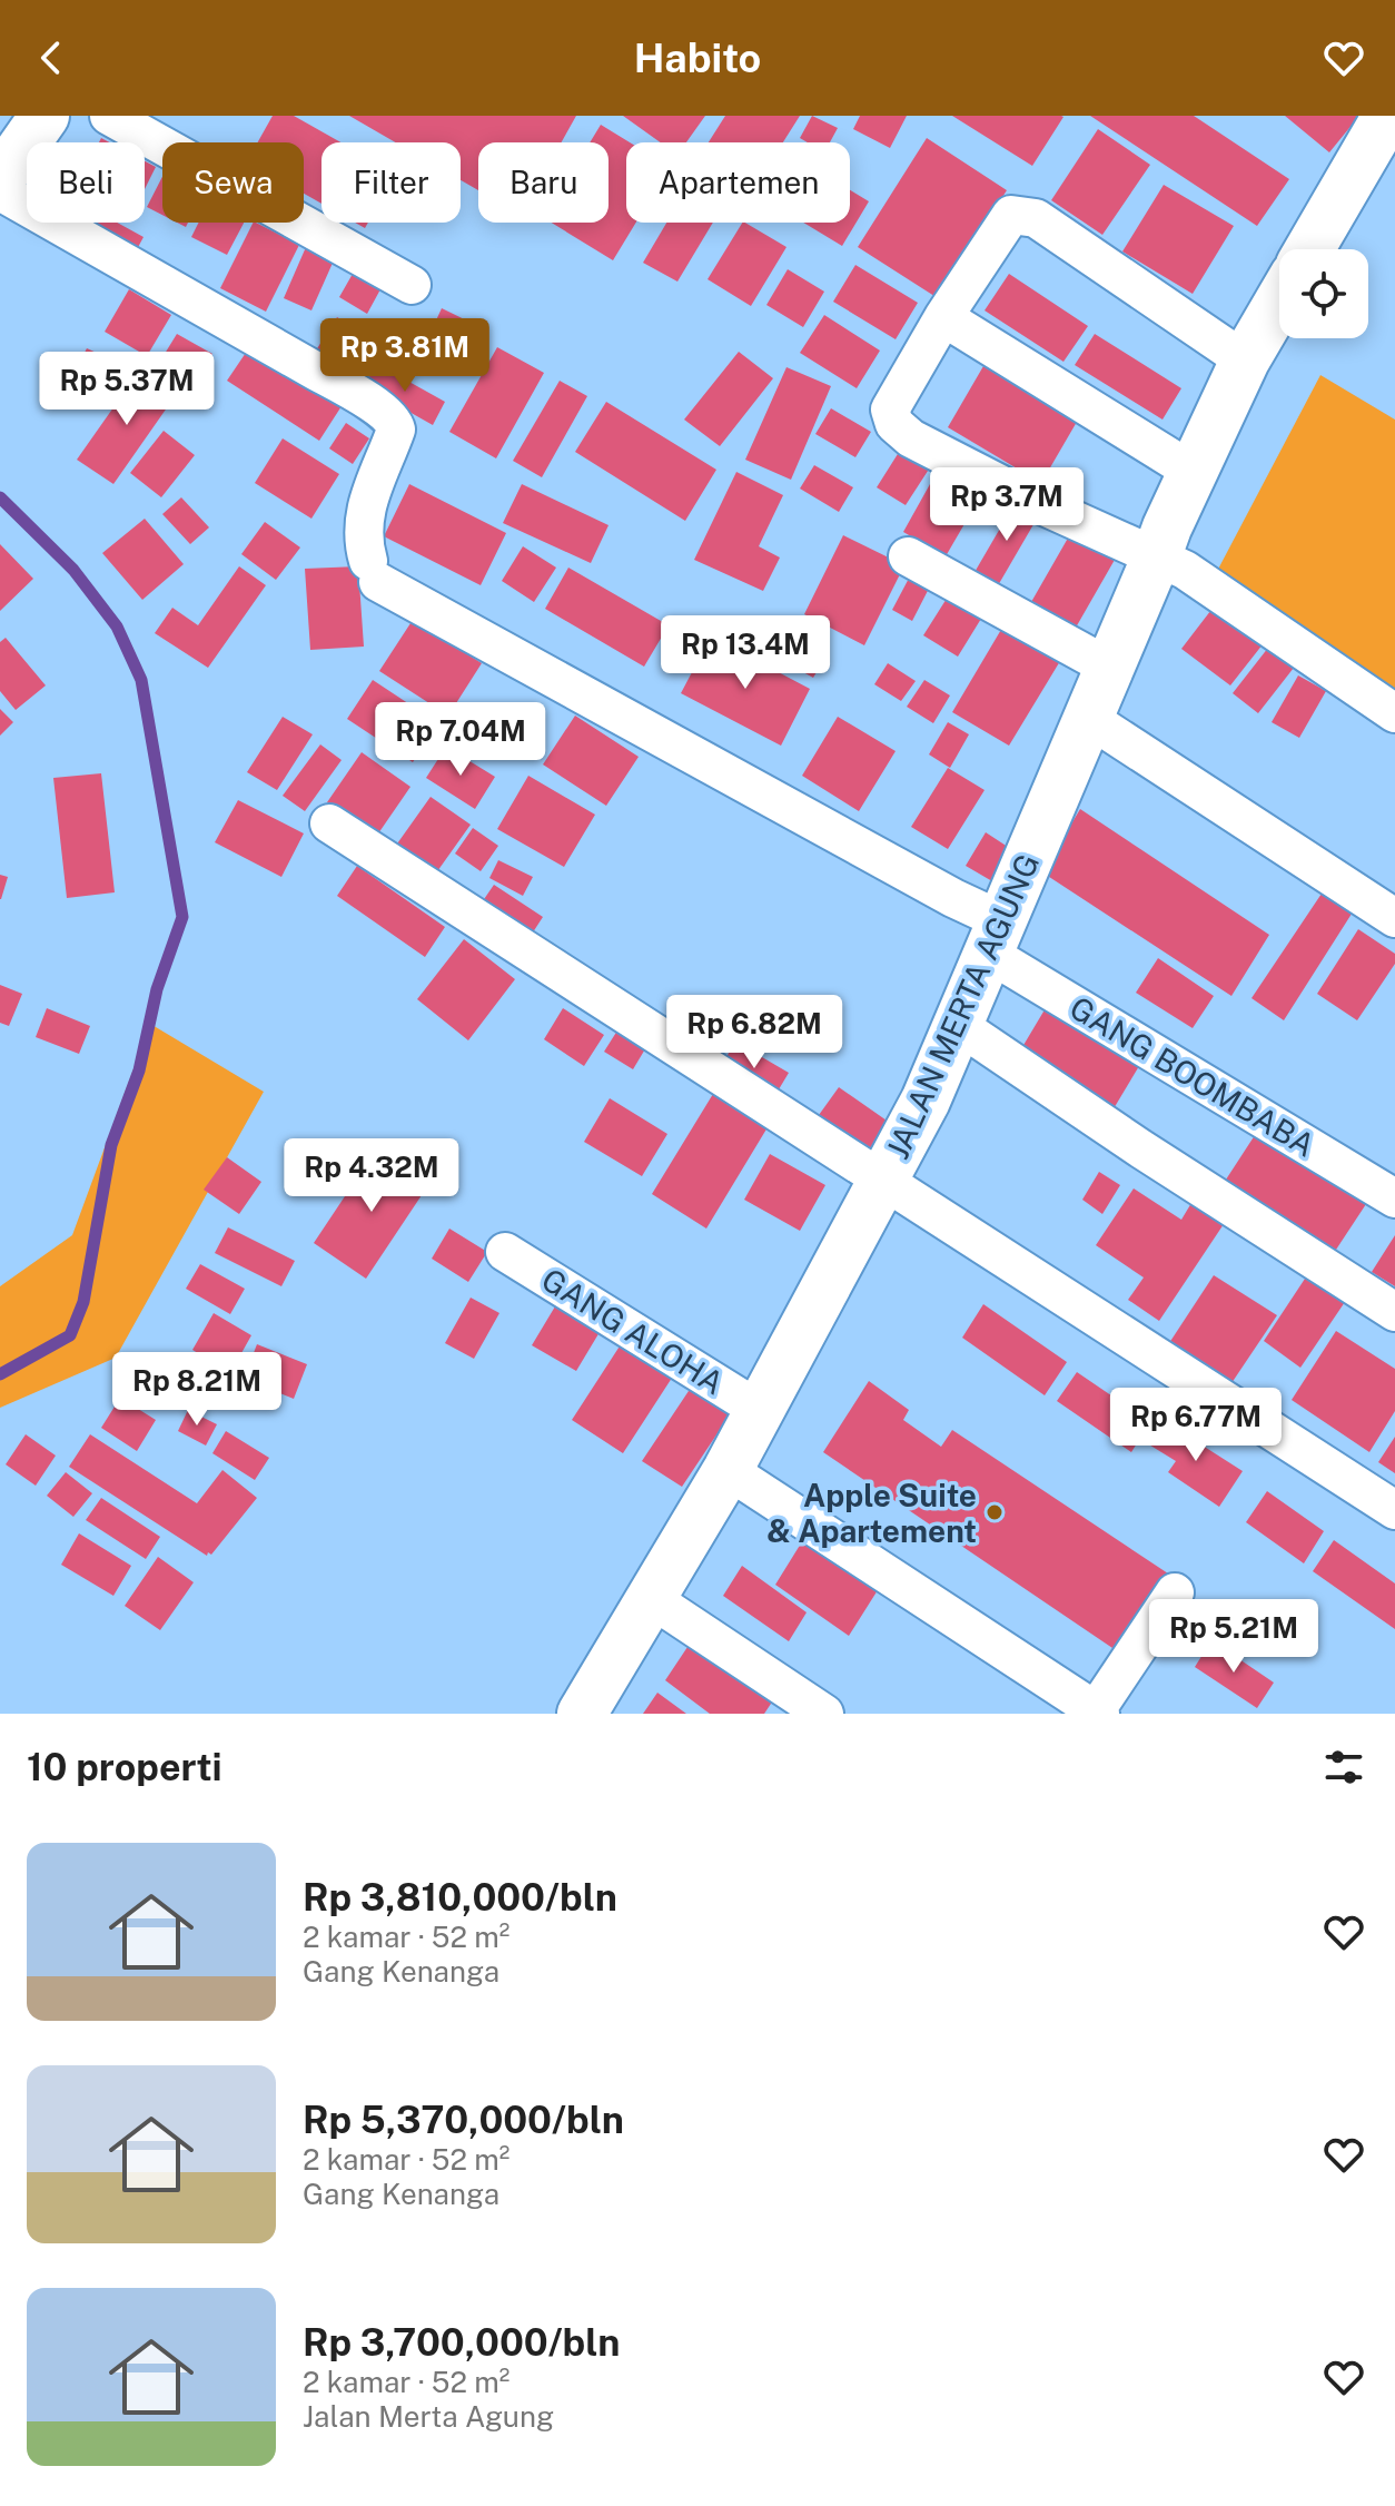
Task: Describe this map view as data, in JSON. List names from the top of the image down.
{
  "streets": {
    "street": ["JALAN MERTA AGUNG", "GANG BOOMBABA", "GANG ALOHA"]
  },
  "crossings": [
    ["JALAN MERTA AGUNG", "GANG BOOMBABA"],
    ["JALAN MERTA AGUNG", "GANG ALOHA"]
  ],
  "places": ["Apple Suite & Apartement"],
  "page": {
    "header": "Habito",
    "chip": [
      "Beli",
      "Sewa",
      "Filter",
      "Baru",
      "Apartemen"
    ],
    "price": [
      "Rp 3.81M",
      "Rp 5.37M",
      "Rp 3.7M",
      "Rp 13.4M",
      "Rp 7.04M",
      "Rp 6.82M",
      "Rp 4.32M",
      "Rp 8.21M",
      "Rp 6.77M",
      "Rp 5.21M"
    ],
    "heading": "10 properti",
    "list": [
      {
        "name": "Rp 3,810,000/bln",
        "note": "2 kamar · 52 m² · Gang Kenanga"
      },
      {
        "name": "Rp 5,370,000/bln",
        "note": "2 kamar · 52 m² · Gang Kenanga"
      },
      {
        "name": "Rp 3,700,000/bln",
        "note": "2 kamar · 52 m² · Jalan Merta Agung"
      }
    ]
  }
}
